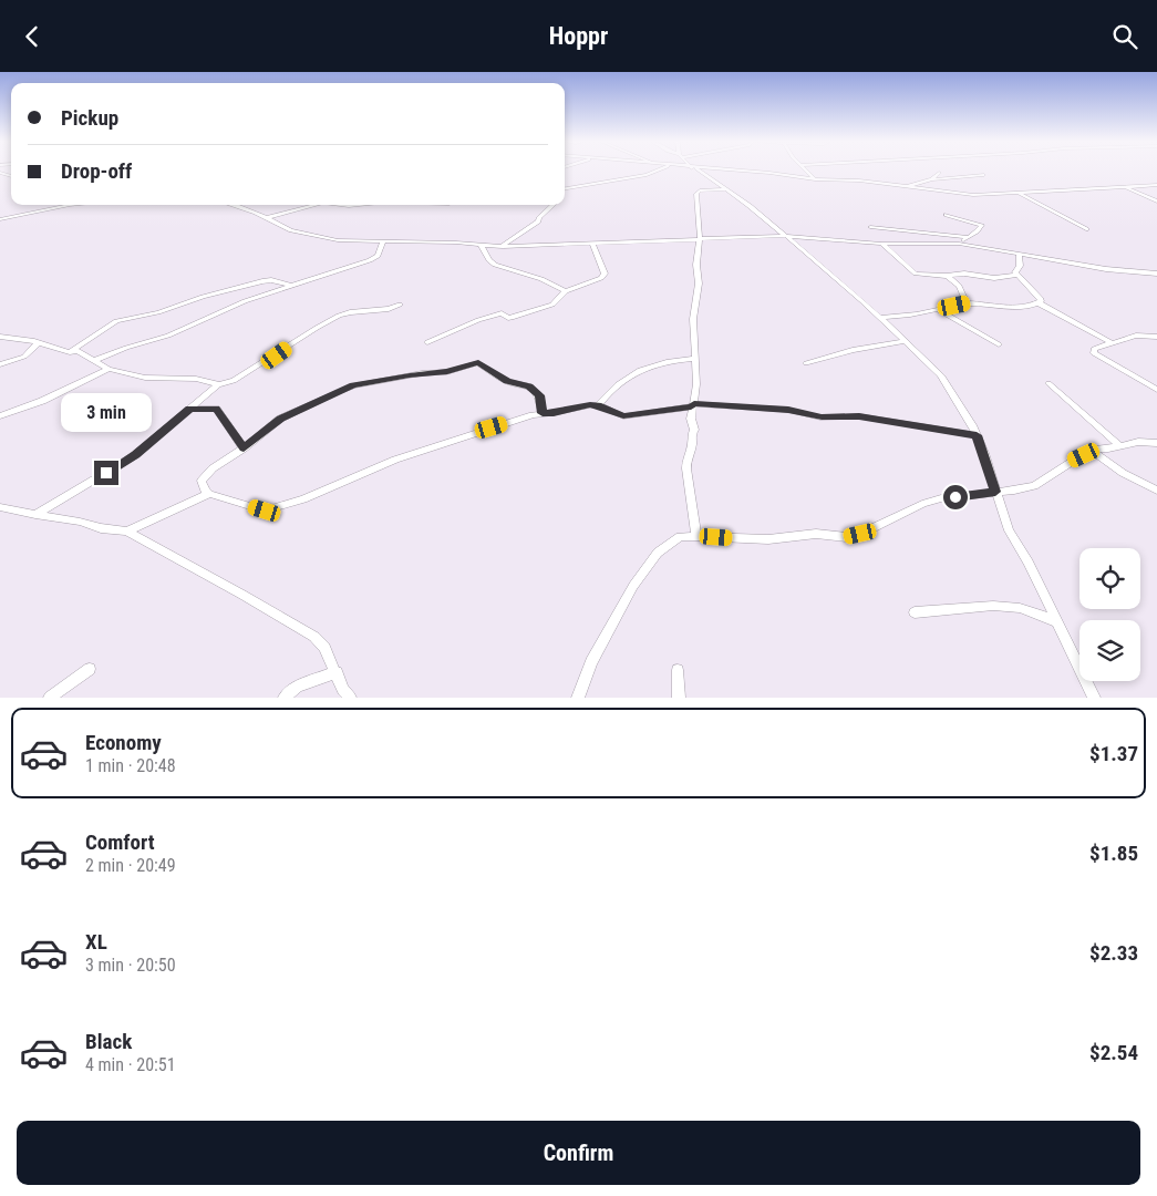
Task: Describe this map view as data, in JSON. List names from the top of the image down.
{
  "page": {
    "header": "Hoppr",
    "banner": ["Pickup", "Drop-off"],
    "bubble": "3 min",
    "list": [
      {
        "name": "Economy",
        "note": "1 min · 20:48",
        "value": "$1.37"
      },
      {
        "name": "Comfort",
        "note": "2 min · 20:49",
        "value": "$1.85"
      },
      {
        "name": "XL",
        "note": "3 min · 20:50",
        "value": "$2.33"
      },
      {
        "name": "Black",
        "note": "4 min · 20:51",
        "value": "$2.54"
      }
    ],
    "buttons": "Confirm"
  }
}
